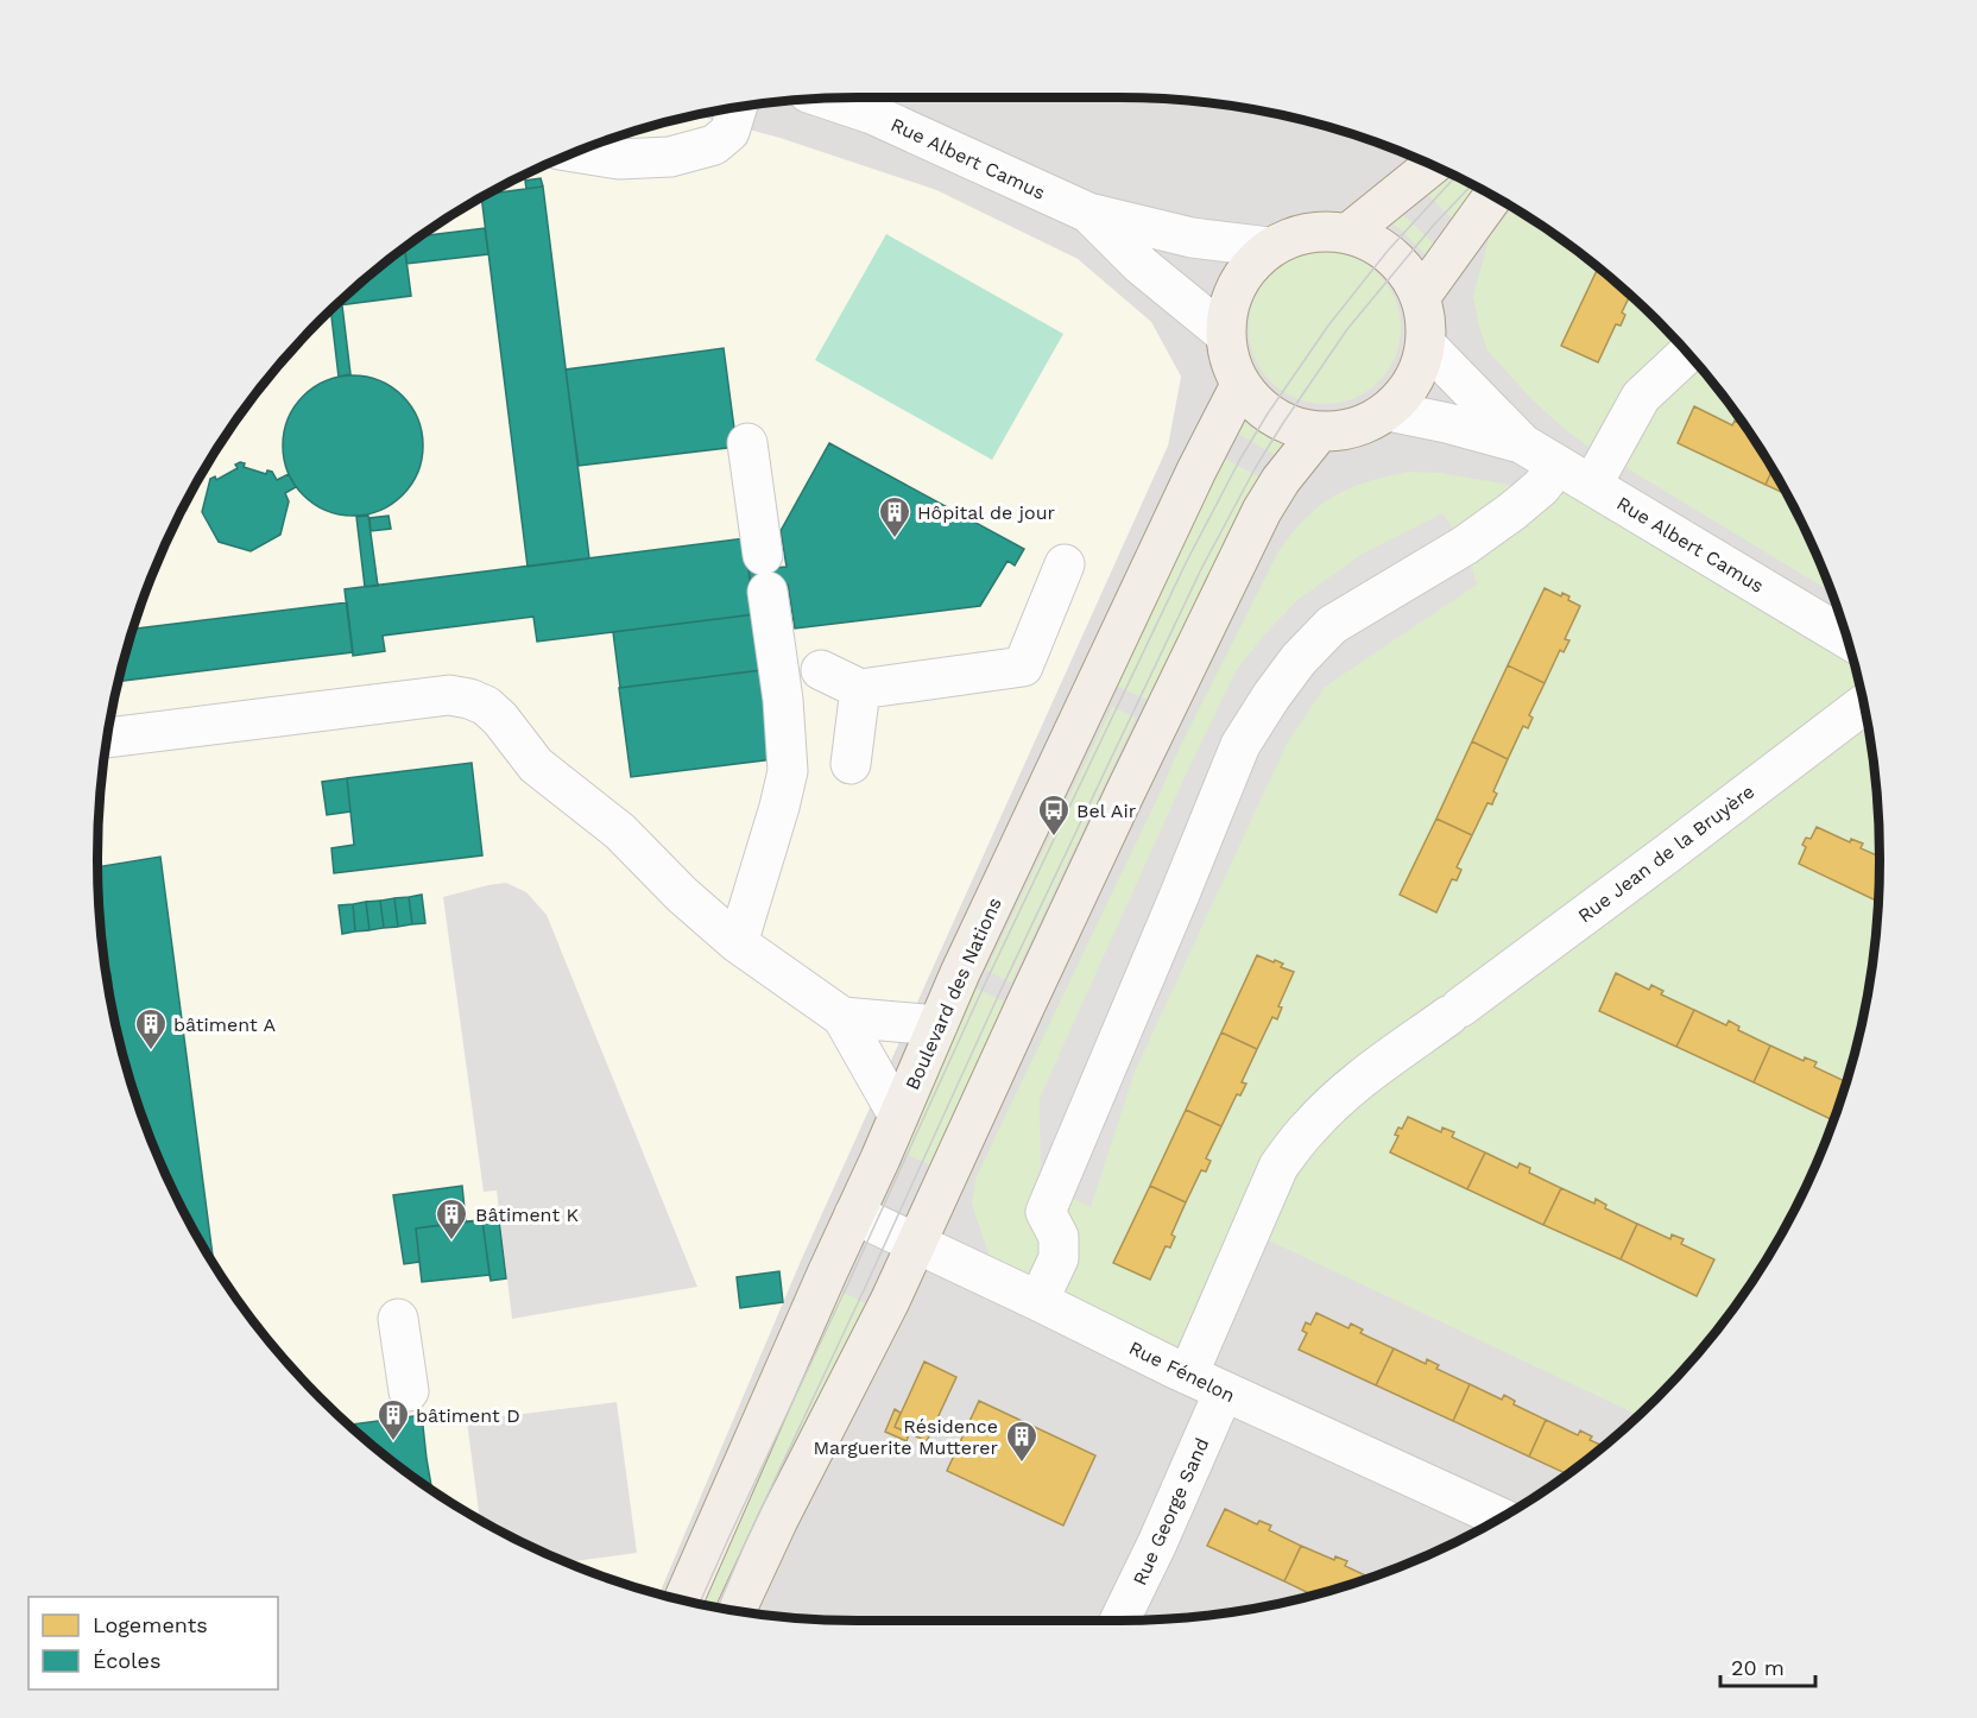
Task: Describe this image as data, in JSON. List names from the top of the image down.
{
  "streets": {
    "main road": ["Boulevard des Nations"],
    "street": [
      "Rue Albert Camus",
      "Rue Jean de la Bruyère",
      "Rue Fénelon",
      "Rue George Sand"
    ]
  },
  "crossings": [
    ["Rue Albert Camus", "Boulevard des Nations"],
    ["Rue Jean de la Bruyère", "Rue Fénelon"],
    ["Boulevard des Nations", "Rue Fénelon"],
    ["Rue Fénelon", "Rue George Sand"]
  ],
  "places": {
    "building": [
      "Hôpital de jour",
      "bâtiment A",
      "Bâtiment K",
      "bâtiment D",
      "Résidence Marguerite Mutterer"
    ],
    "bus stop": ["Bel Air"]
  },
  "legend": ["Logements", "Écoles"],
  "scale_bar": "20 m"
}
